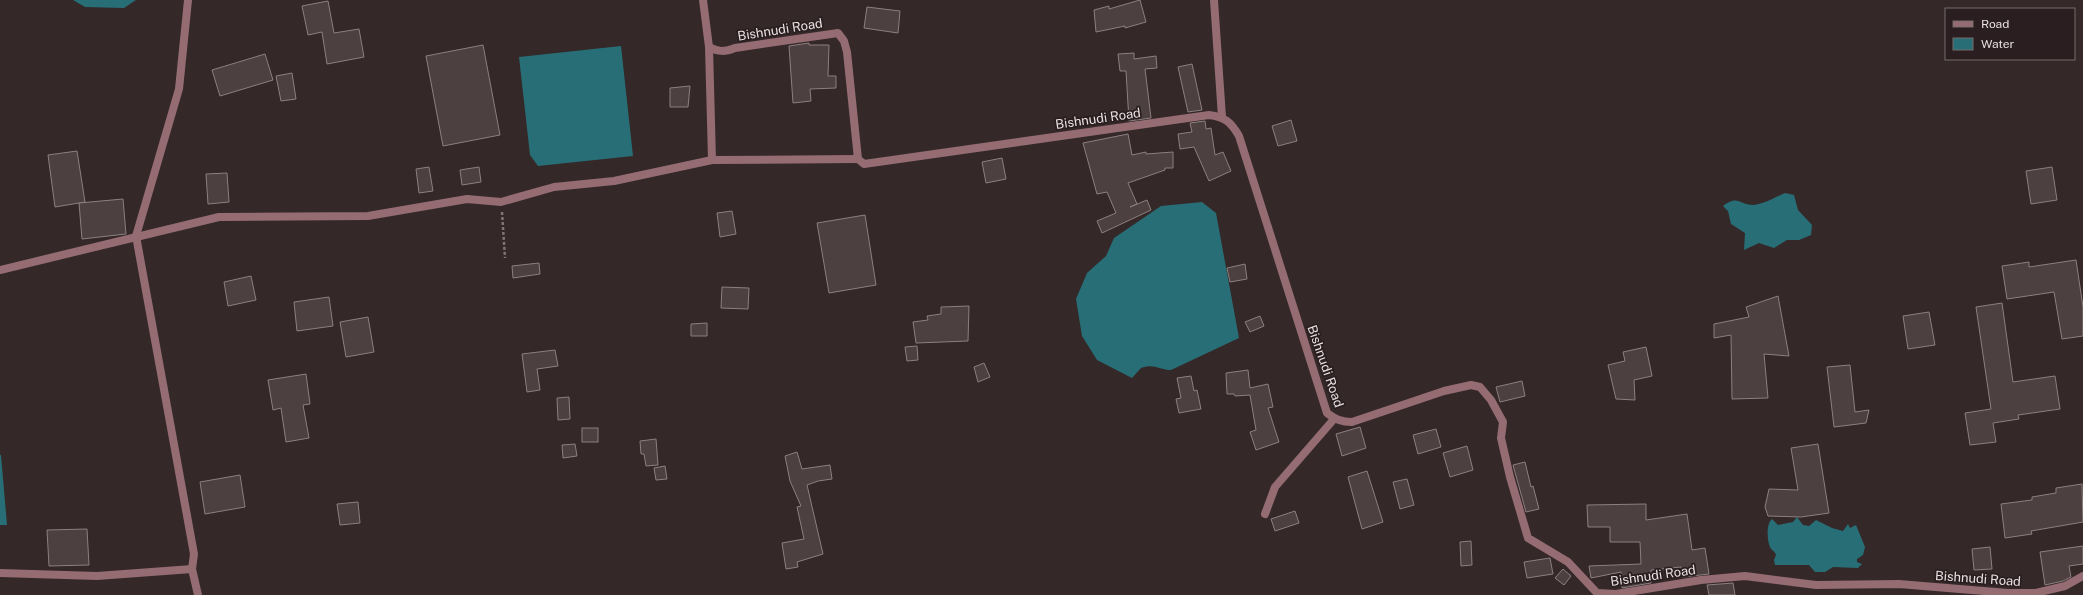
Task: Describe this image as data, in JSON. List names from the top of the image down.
{
  "streets": {
    "street": ["Bishnudi Road"]
  },
  "legend": ["Road", "Water"]
}
